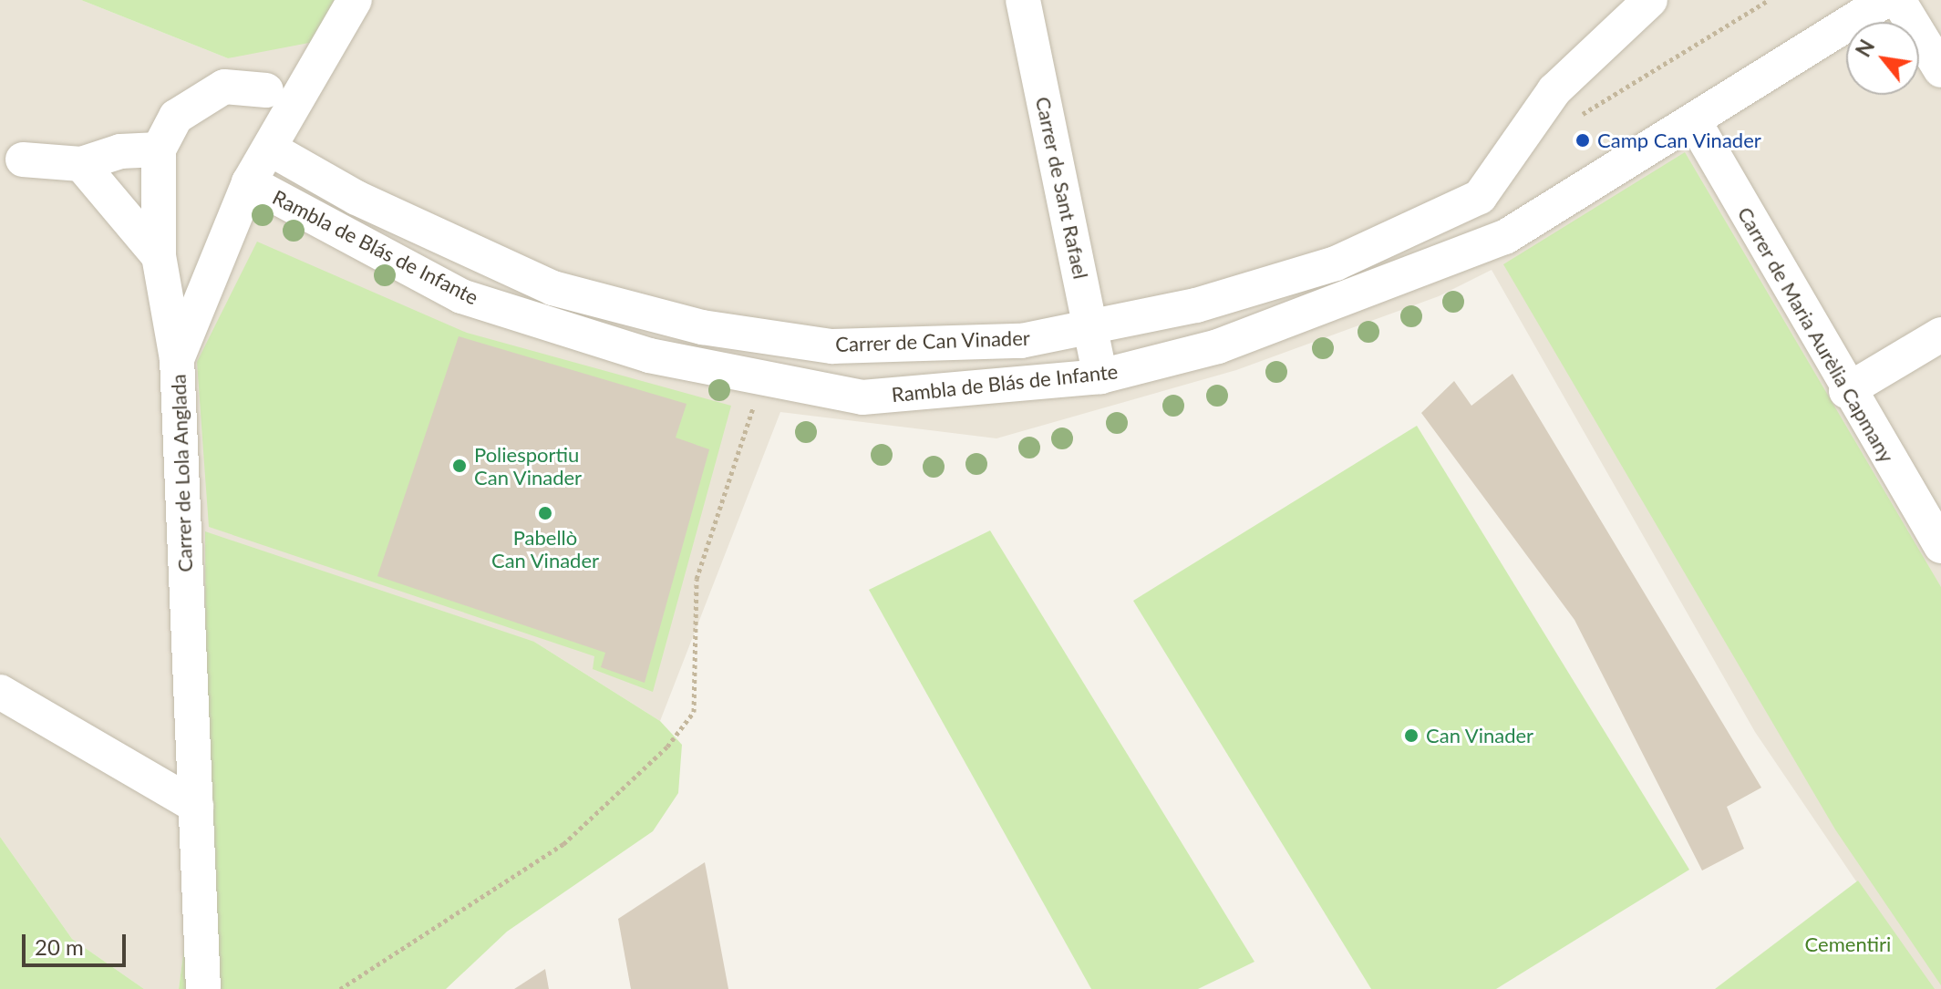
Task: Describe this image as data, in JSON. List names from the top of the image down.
{
  "streets": {
    "street": [
      "Carrer de Sant Rafael",
      "Rambla de Blás de Infante",
      "Carrer de Maria Aurèlia Capmany",
      "Carrer de Can Vinader",
      "Carrer de Lola Anglada"
    ]
  },
  "crossings": [
    ["Carrer de Sant Rafael", "Rambla de Blás de Infante"],
    ["Carrer de Sant Rafael", "Carrer de Can Vinader"],
    ["Rambla de Blás de Infante", "Carrer de Maria Aurèlia Capmany"],
    ["Rambla de Blás de Infante", "Carrer de Lola Anglada"],
    ["Carrer de Can Vinader", "Carrer de Lola Anglada"]
  ],
  "parks": ["Cementiri"],
  "places": [
    "Camp Can Vinader",
    "Poliesportiu Can Vinader",
    "Pabellò Can Vinader",
    "Can Vinader"
  ],
  "scale_bar": "20 m",
  "north": "top left"
}
